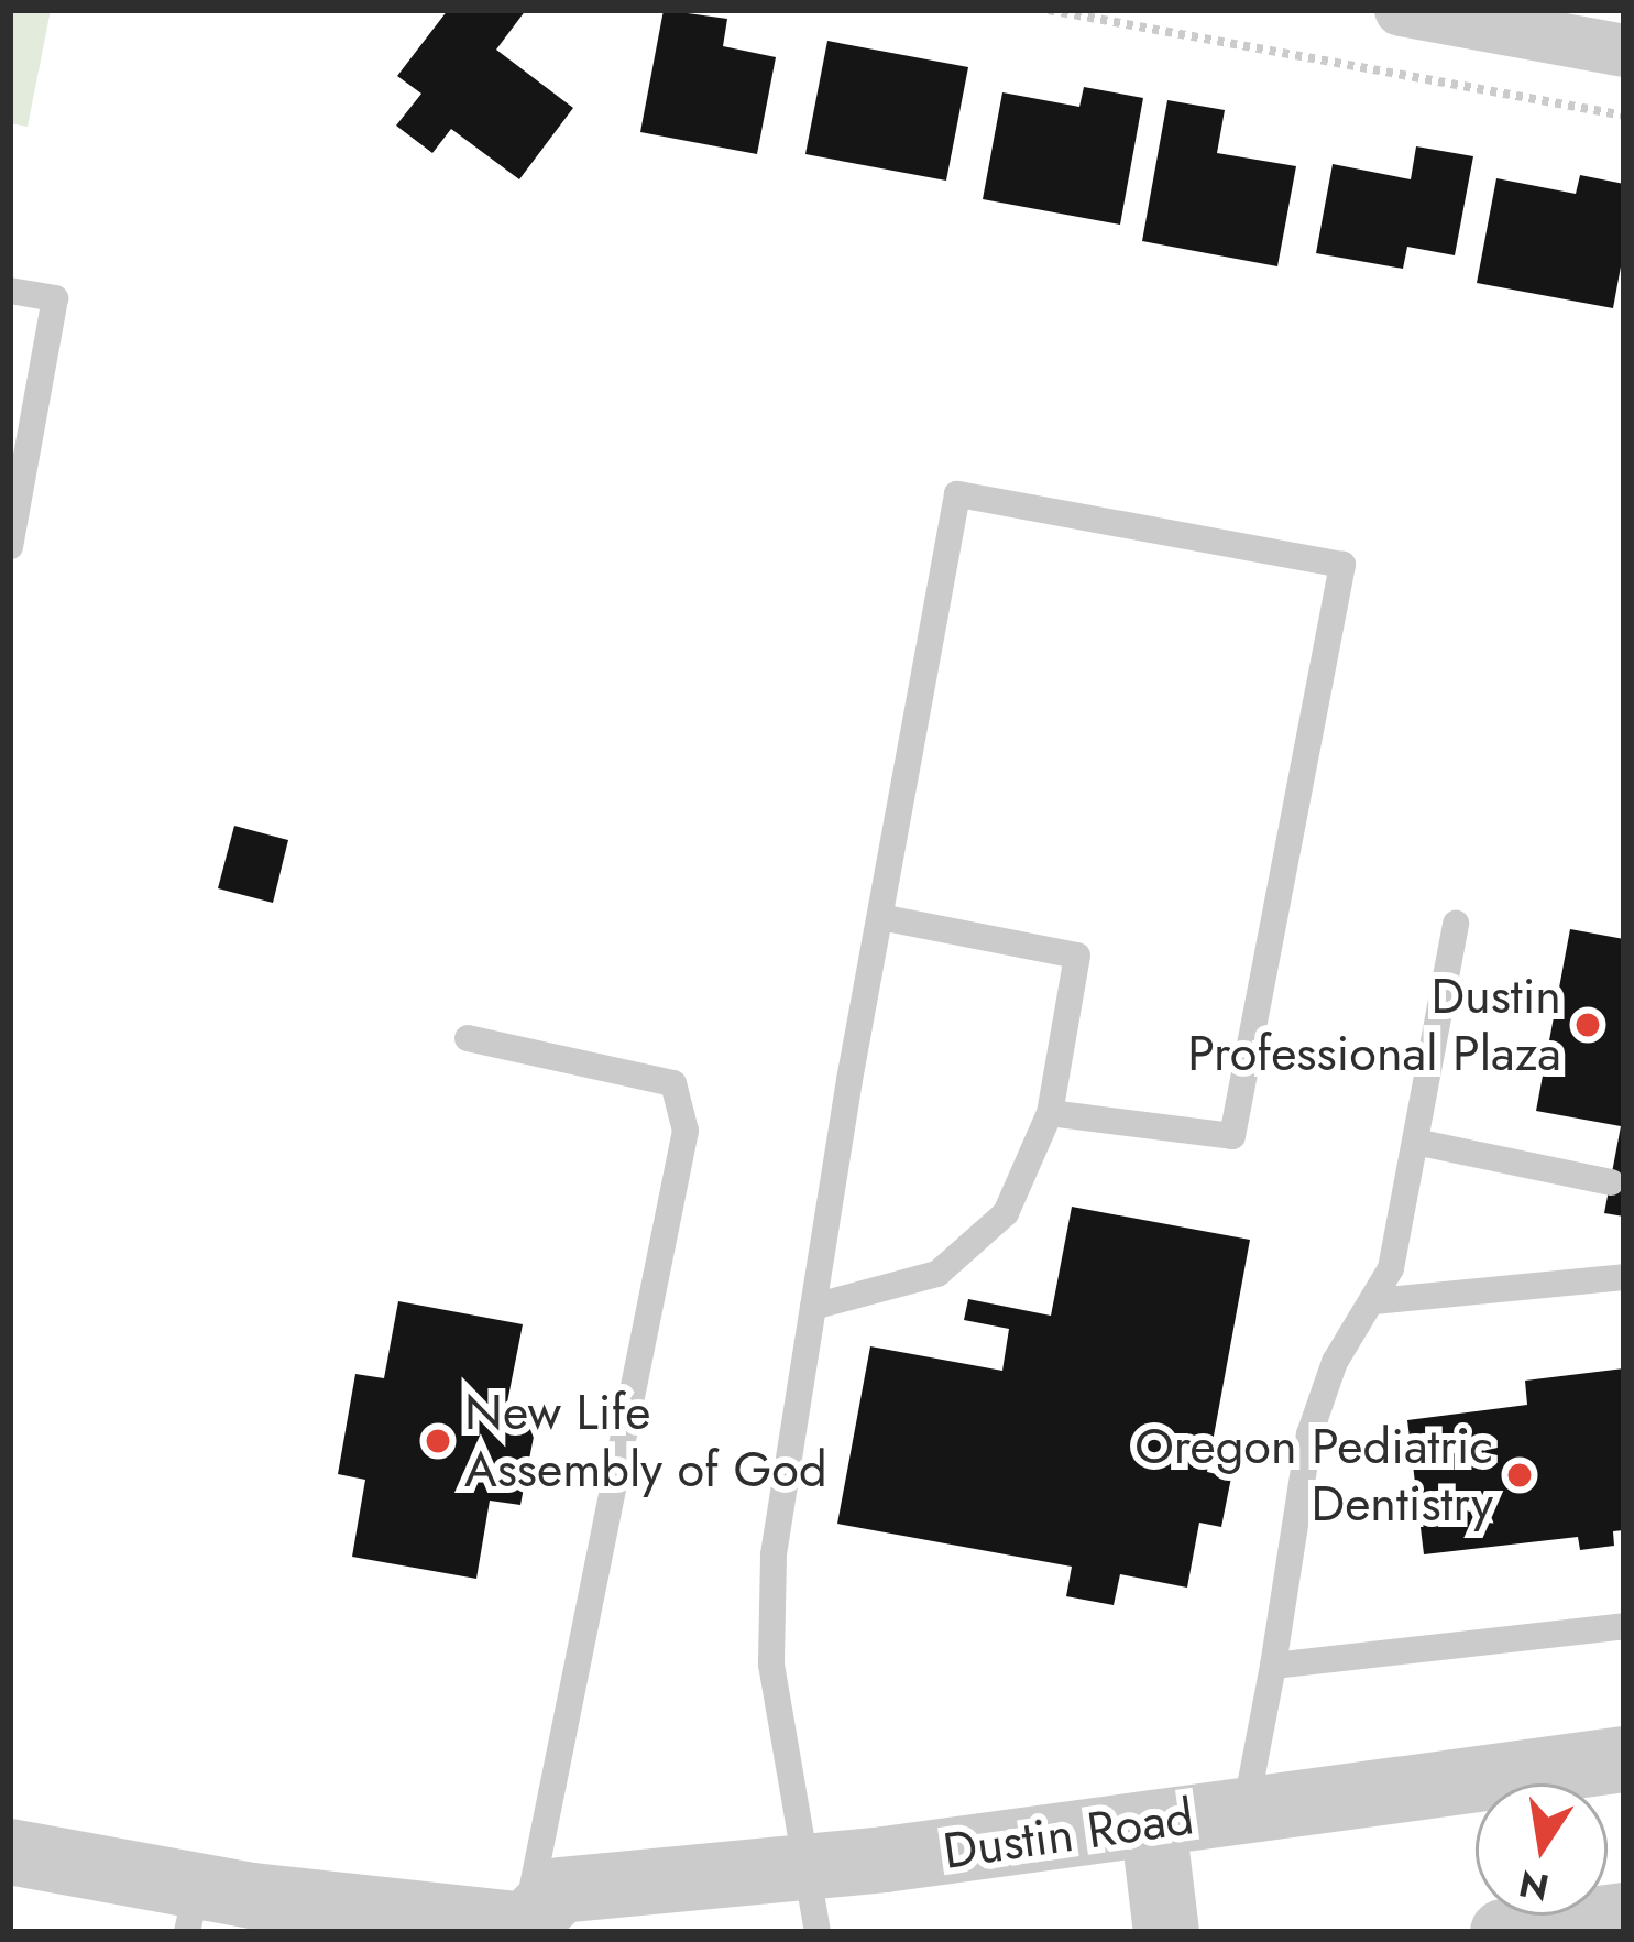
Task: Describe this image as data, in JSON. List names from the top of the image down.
{
  "streets": {
    "street": ["Dustin Road"]
  },
  "places": ["Dustin Professional Plaza", "New Life Assembly of God", "Oregon Pediatric Dentistry"],
  "north": "bottom"
}
